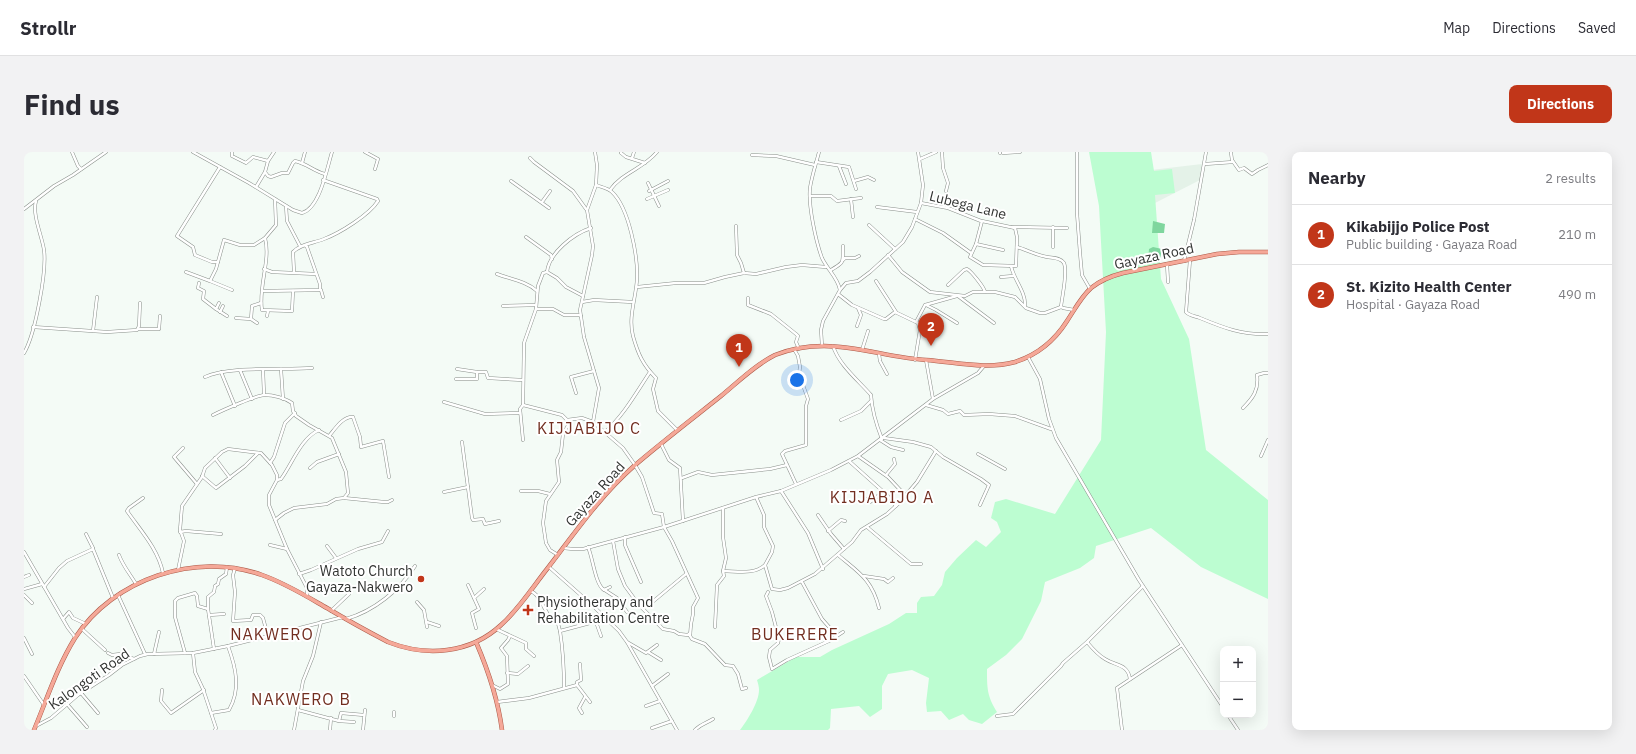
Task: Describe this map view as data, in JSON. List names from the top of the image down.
{
  "streets": {
    "main road": ["Gayaza Road"],
    "street": ["Lubega Lane", "Kalongoti Road"]
  },
  "crossings": [
    ["Gayaza Road", "Kalongoti Road"]
  ],
  "districts": [
    "KIJJABIJO C",
    "KIJJABIJO A",
    "NAKWERO",
    "BUKERERE",
    "NAKWERO B"
  ],
  "places": {
    "other": ["Watoto Church Gayaza-Nakwero"],
    "health": ["Physiotherapy and Rehabilitation Centre"]
  },
  "page": {
    "header": "Strollr",
    "nav": ["Map", "Directions", "Saved"],
    "buttons": "Directions",
    "title": "Find us",
    "heading": ["Nearby", "2 results"],
    "list": [
      {
        "mark": "1",
        "name": "Kikabijjo Police Post",
        "note": "Public building · Gayaza Road",
        "value": "210 m"
      },
      {
        "mark": "2",
        "name": "St. Kizito Health Center",
        "note": "Hospital · Gayaza Road",
        "value": "490 m"
      }
    ],
    "pins": ["2", "1"],
    "map_buttons": ["+", "−"]
  }
}
